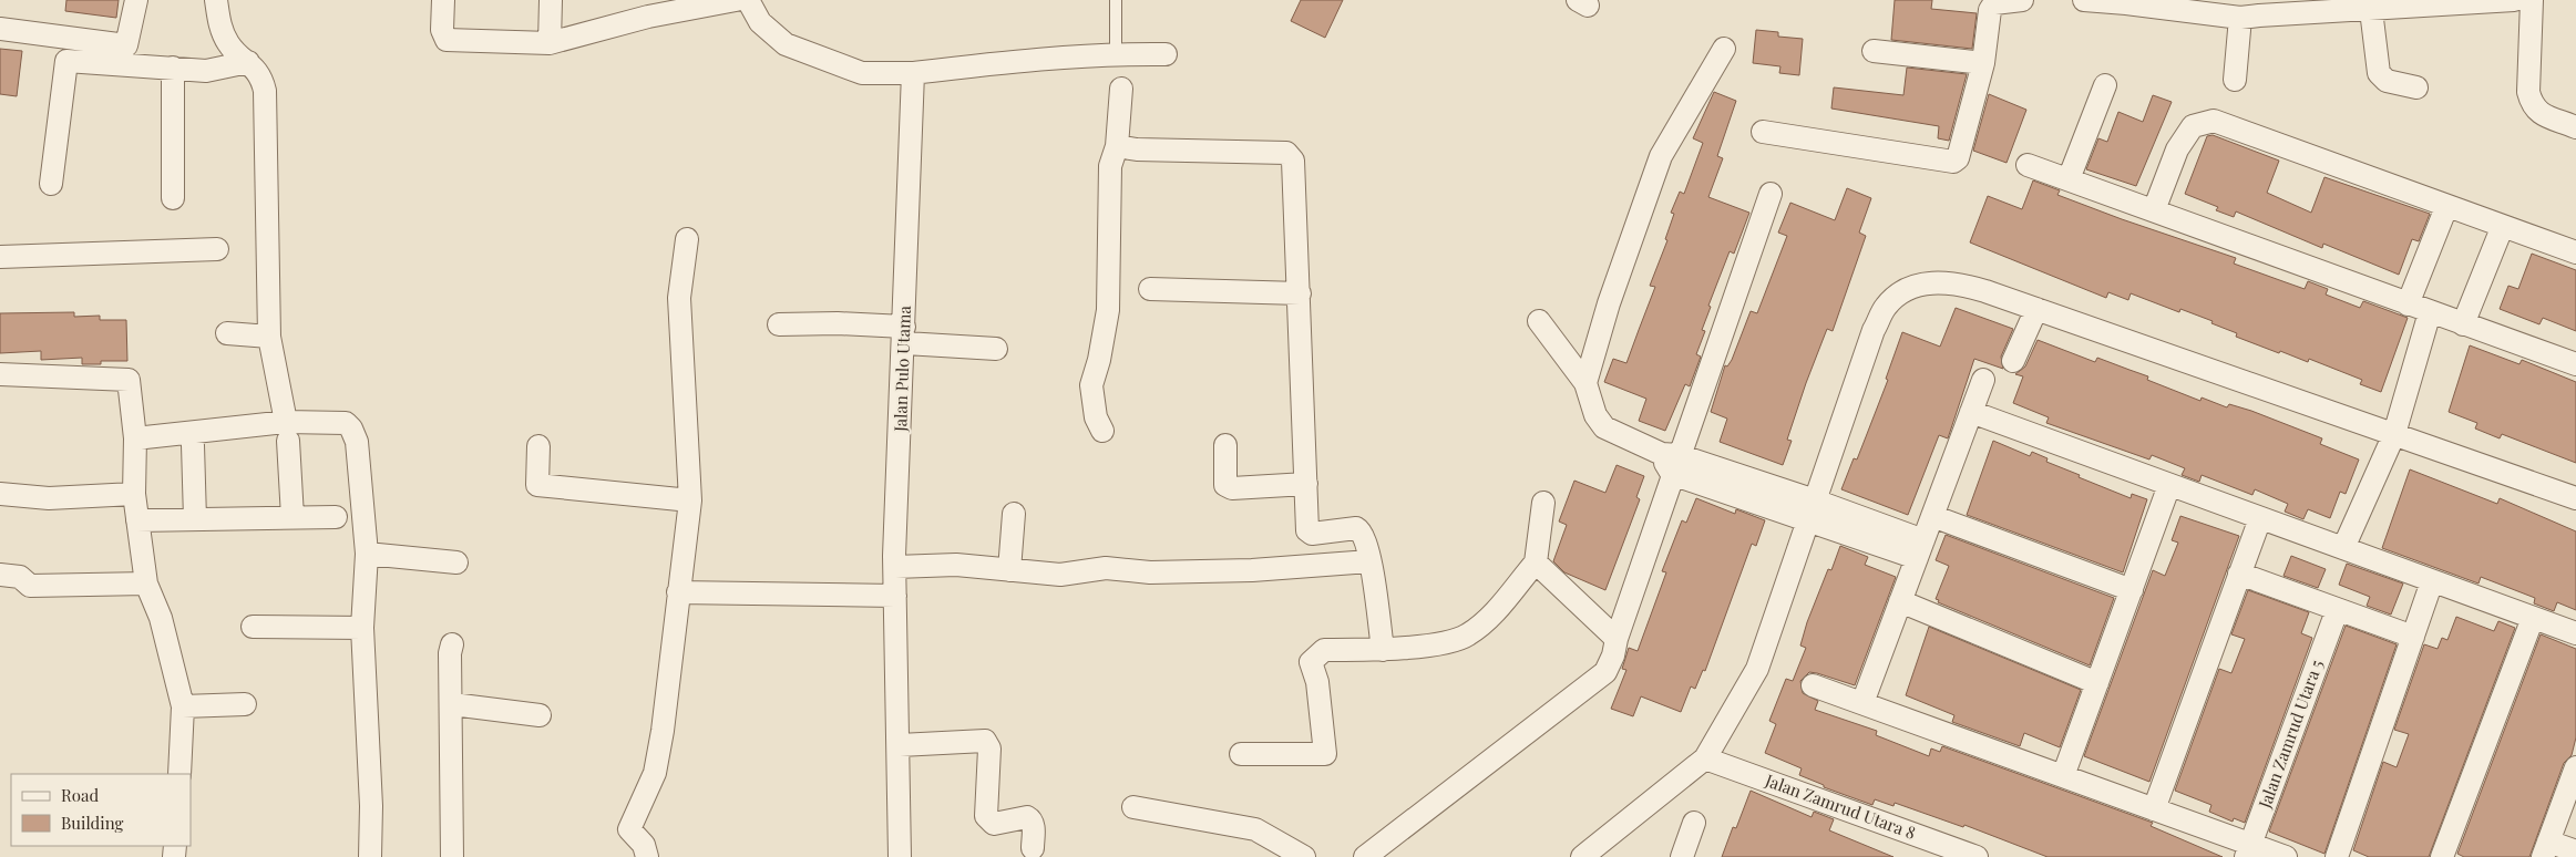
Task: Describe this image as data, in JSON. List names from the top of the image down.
{
  "streets": {
    "street": ["Jalan Pulo Utama", "Jalan Zamrud Utara 5", "Jalan Zamrud Utara 8"]
  },
  "legend": ["Road", "Building"]
}
